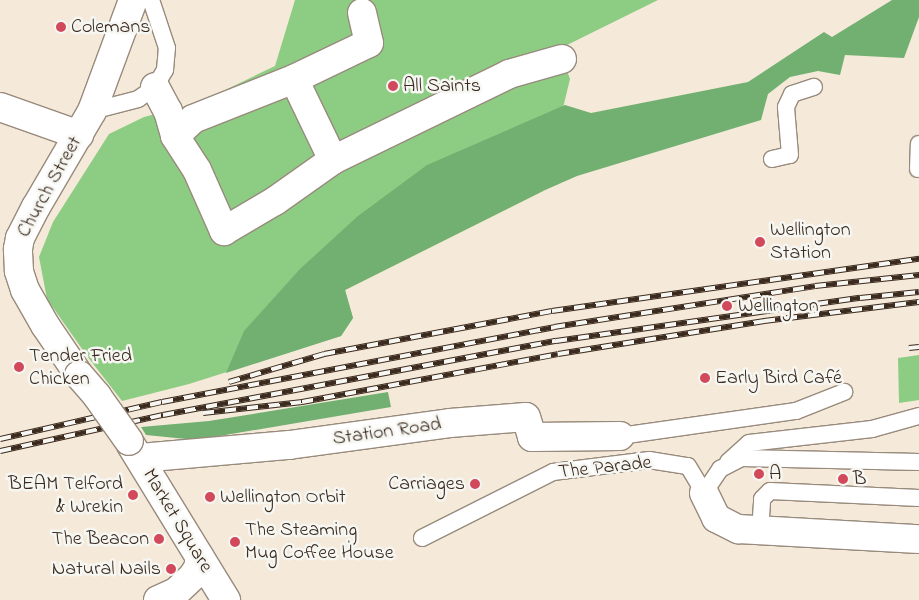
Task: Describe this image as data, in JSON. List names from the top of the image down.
{
  "streets": {
    "street": [
      "Church Street",
      "Station Road",
      "The Parade",
      "Market Square"
    ]
  },
  "crossings": [
    ["Church Street", "Station Road"],
    ["Church Street", "Market Square"],
    ["Station Road", "Market Square"]
  ],
  "places": [
    "Colemans",
    "All Saints",
    "Wellington Station",
    "Wellington",
    "Tender Fried Chicken",
    "Early Bird Café",
    "A",
    "B",
    "Carriages",
    "BEAM Telford & Wrekin",
    "Wellington Orbit",
    "The Beacon",
    "The Steaming Mug Coffee House",
    "Natural Nails"
  ]
}
